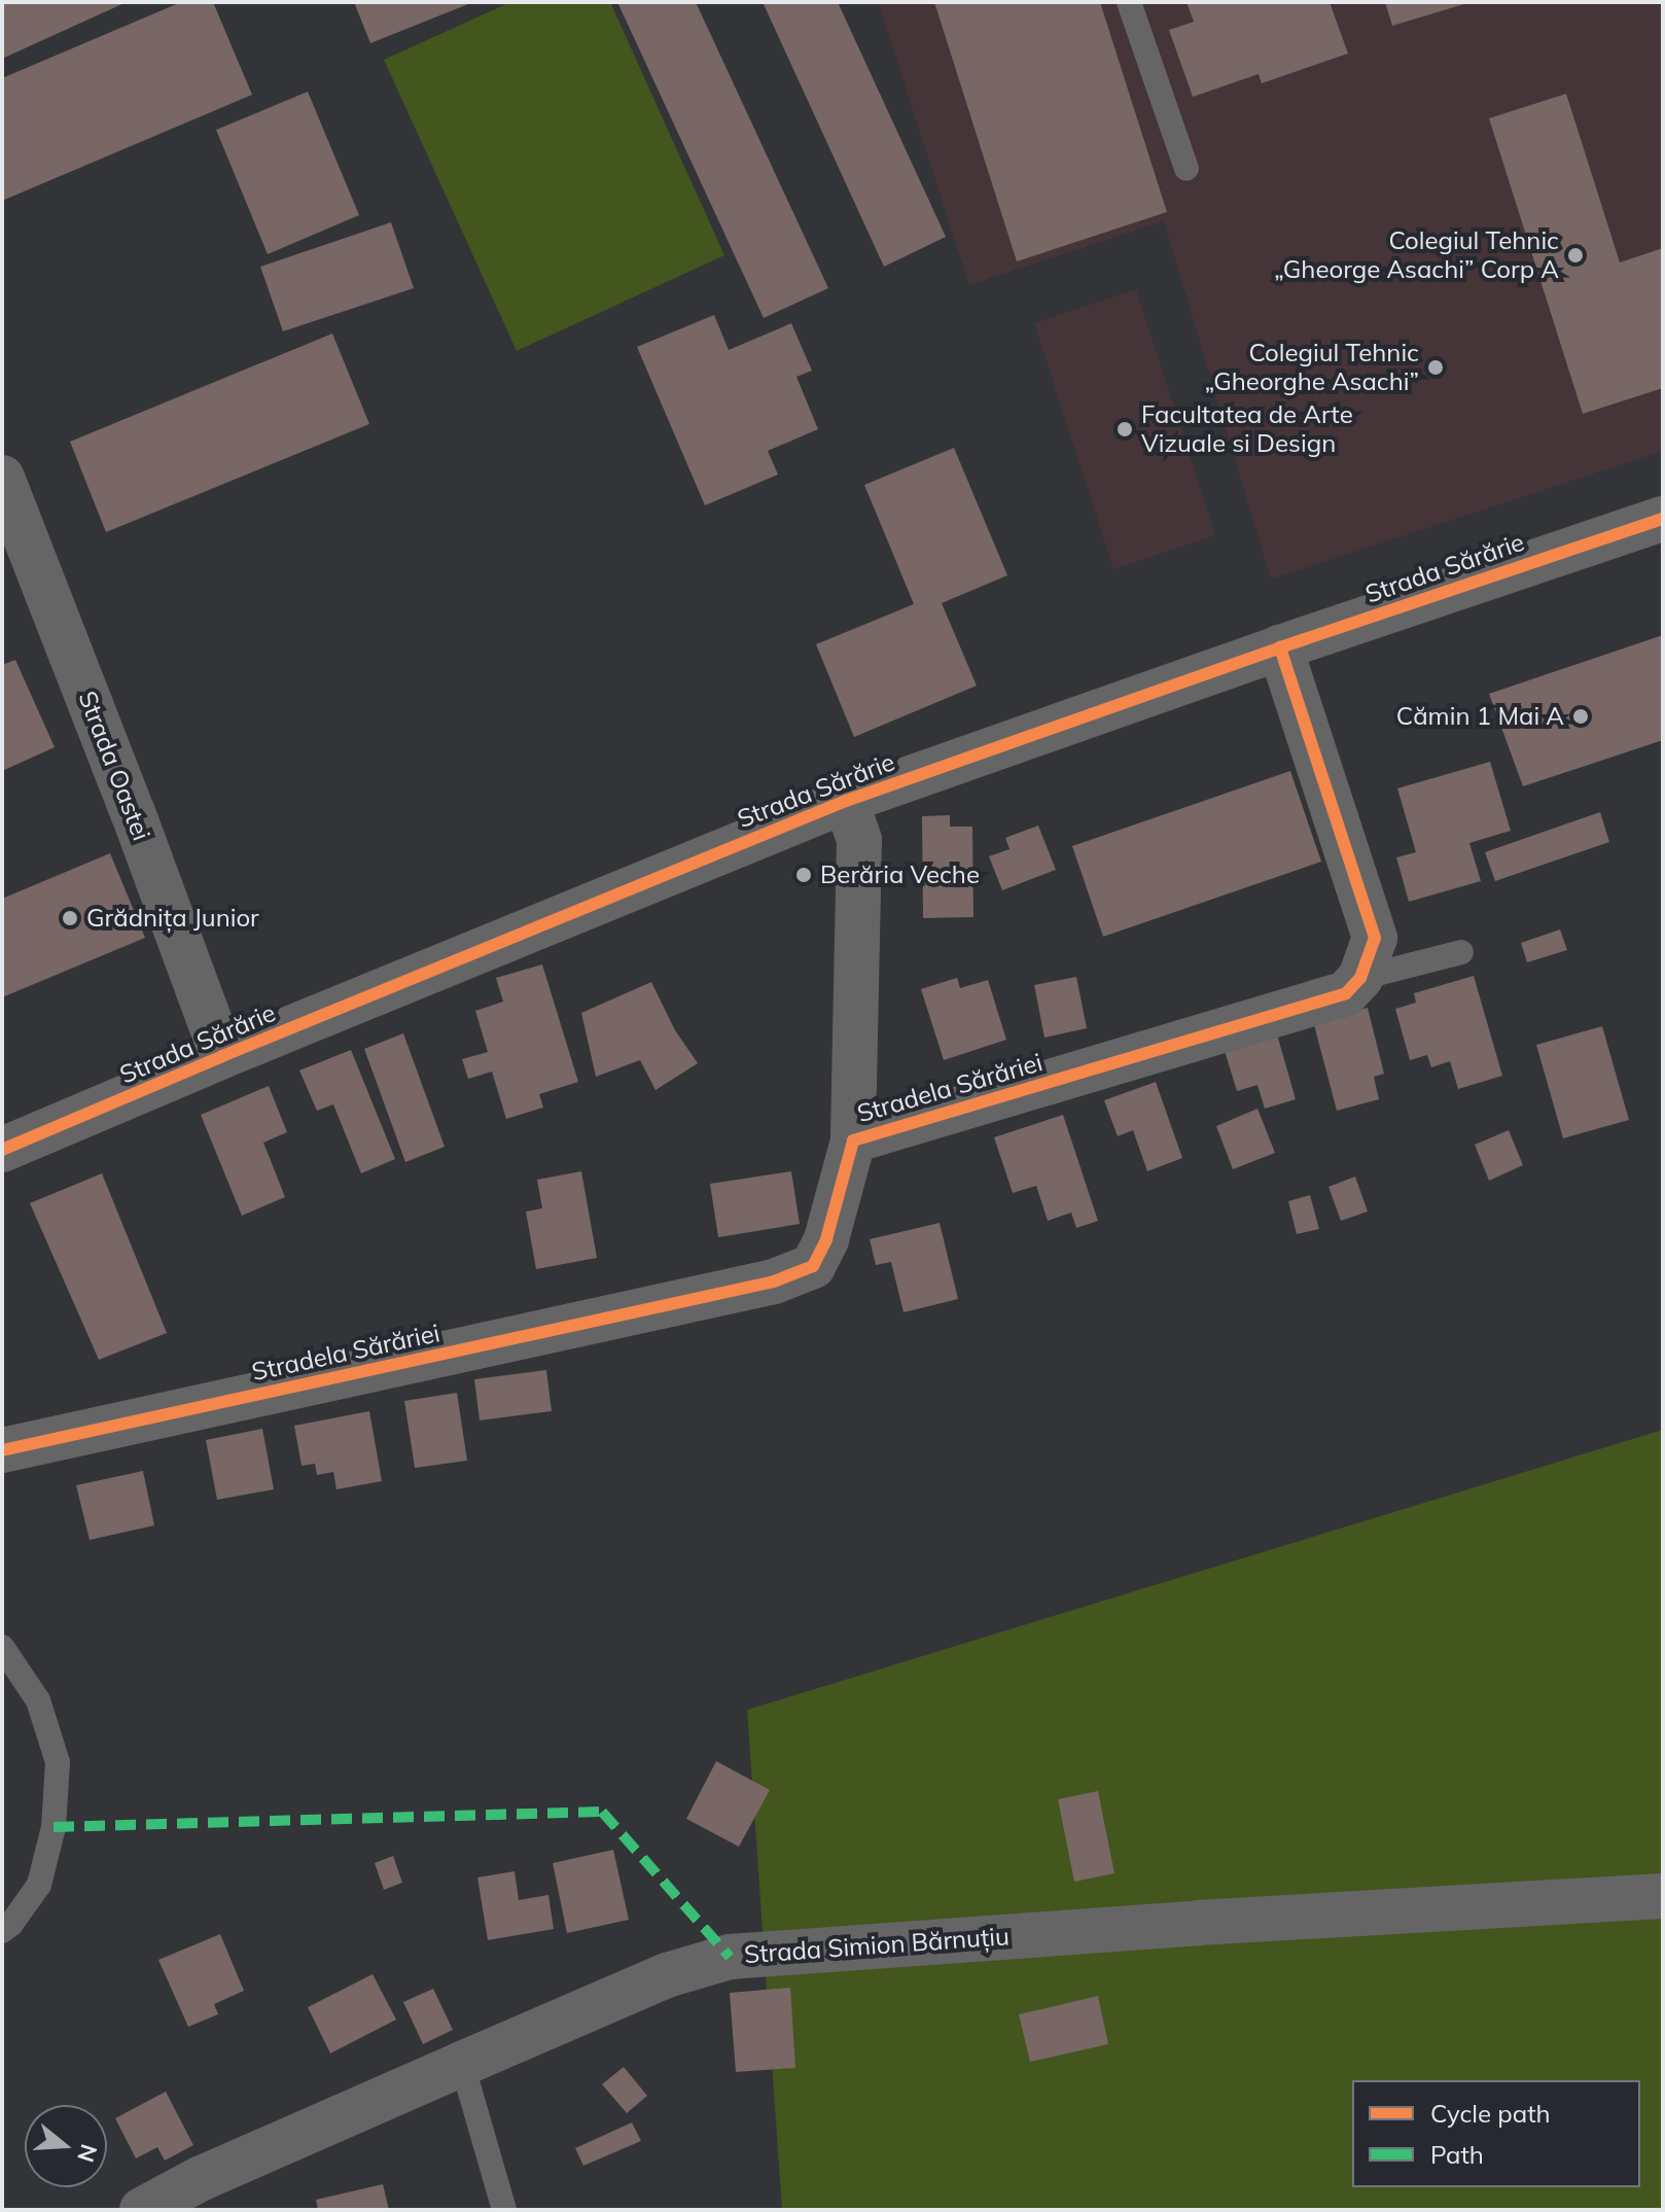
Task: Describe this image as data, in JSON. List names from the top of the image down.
{
  "streets": {
    "street": [
      "Strada Sărărie",
      "Strada Oastei",
      "Stradela Sărăriei",
      "Strada Simion Bărnuțiu"
    ]
  },
  "crossings": [
    ["Strada Sărărie", "Strada Oastei"],
    ["Strada Sărărie", "Stradela Sărăriei"]
  ],
  "places": [
    "Colegiul Tehnic „Gheorge Asachi” Corp A",
    "Colegiul Tehnic „Gheorghe Asachi”",
    "Facultatea de Arte Vizuale si Design",
    "Cămin 1 Mai A",
    "Berăria Veche",
    "Grădnița Junior"
  ],
  "legend": ["Cycle path", "Path"],
  "north": "right"
}
